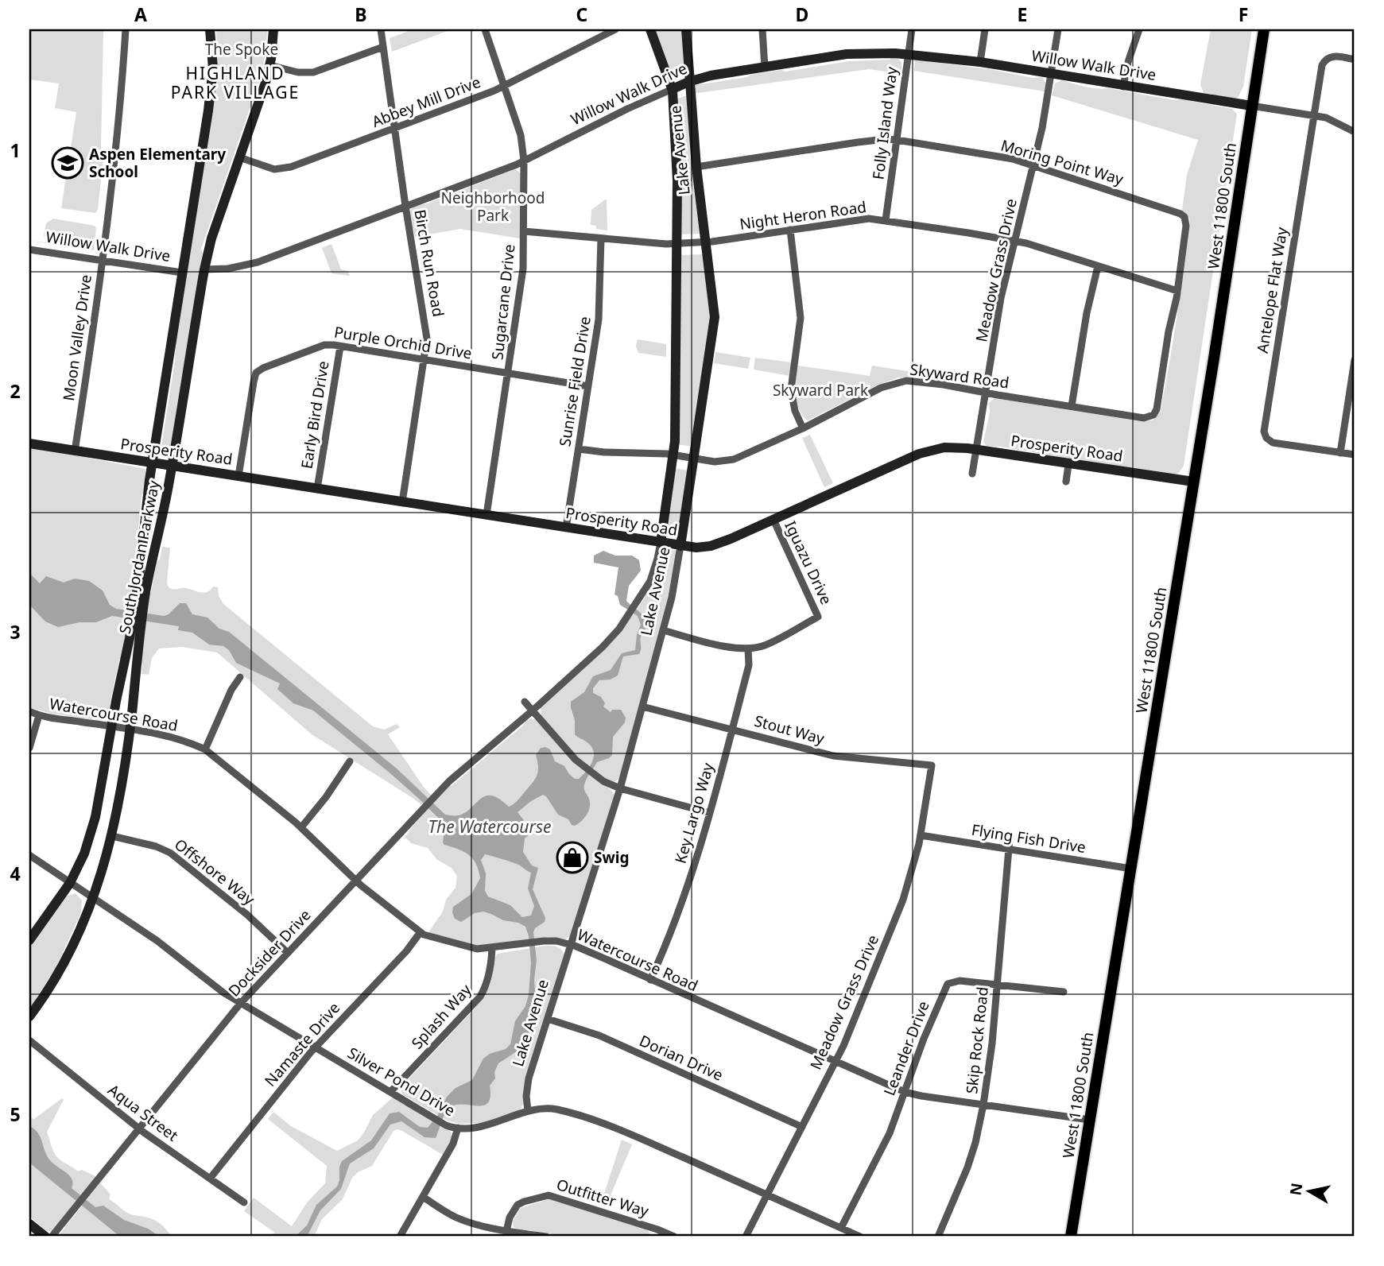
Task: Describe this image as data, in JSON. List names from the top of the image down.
{
  "streets": {
    "main road": ["West 11800 South"],
    "street": [
      "Willow Walk Drive",
      "Abbey Mill Drive",
      "Folly Island Way",
      "Lake Avenue",
      "Moring Point Way",
      "Night Heron Road",
      "Birch Run Road",
      "Meadow Grass Drive",
      "Antelope Flat Way",
      "Sugarcane Drive",
      "Moon Valley Drive",
      "Purple Orchid Drive",
      "Skyward Road",
      "Sunrise Field Drive",
      "Early Bird Drive",
      "Prosperity Road",
      "South Jordan Parkway",
      "Iguazu Drive",
      "Watercourse Road",
      "Stout Way",
      "Key Largo Way",
      "Flying Fish Drive",
      "Offshore Way",
      "Docksider Drive",
      "Splash Way",
      "Skip Rock Road",
      "Namaste Drive",
      "Leander Drive",
      "Dorian Drive",
      "Silver Pond Drive",
      "Aqua Street",
      "Outfitter Way"
    ]
  },
  "crossings": [
    ["Willow Walk Drive", "Folly Island Way"],
    ["Willow Walk Drive", "Lake Avenue"],
    ["Willow Walk Drive", "West 11800 South"],
    ["Willow Walk Drive", "Birch Run Road"],
    ["Willow Walk Drive", "Meadow Grass Drive"],
    ["Willow Walk Drive", "Sugarcane Drive"],
    ["Willow Walk Drive", "Moon Valley Drive"],
    ["Willow Walk Drive", "South Jordan Parkway"],
    ["Abbey Mill Drive", "Birch Run Road"],
    ["Abbey Mill Drive", "Sugarcane Drive"],
    ["Abbey Mill Drive", "South Jordan Parkway"],
    ["Folly Island Way", "Moring Point Way"],
    ["Folly Island Way", "Night Heron Road"],
    ["Lake Avenue", "Moring Point Way"],
    ["Lake Avenue", "Night Heron Road"],
    ["Lake Avenue", "Skyward Road"],
    ["Lake Avenue", "Prosperity Road"],
    ["Lake Avenue", "Watercourse Road"],
    ["Lake Avenue", "Stout Way"],
    ["Lake Avenue", "Docksider Drive"],
    ["Lake Avenue", "Dorian Drive"],
    ["Lake Avenue", "Silver Pond Drive"],
    ["Moring Point Way", "Night Heron Road"],
    ["Moring Point Way", "Meadow Grass Drive"],
    ["Moring Point Way", "Skyward Road"],
    ["West 11800 South", "Prosperity Road"],
    ["West 11800 South", "Watercourse Road"],
    ["West 11800 South", "Flying Fish Drive"],
    ["Night Heron Road", "Meadow Grass Drive"],
    ["Night Heron Road", "Sugarcane Drive"],
    ["Night Heron Road", "Sunrise Field Drive"],
    ["Birch Run Road", "Purple Orchid Drive"],
    ["Birch Run Road", "Prosperity Road"],
    ["Meadow Grass Drive", "Skyward Road"],
    ["Meadow Grass Drive", "Prosperity Road"],
    ["Meadow Grass Drive", "Watercourse Road"],
    ["Meadow Grass Drive", "Stout Way"],
    ["Meadow Grass Drive", "Flying Fish Drive"],
    ["Meadow Grass Drive", "Dorian Drive"],
    ["Meadow Grass Drive", "Silver Pond Drive"],
    ["Sugarcane Drive", "Purple Orchid Drive"],
    ["Sugarcane Drive", "Prosperity Road"],
    ["Moon Valley Drive", "Prosperity Road"],
    ["Purple Orchid Drive", "Sunrise Field Drive"],
    ["Purple Orchid Drive", "Early Bird Drive"],
    ["Purple Orchid Drive", "Prosperity Road"],
    ["Skyward Road", "Sunrise Field Drive"],
    ["Sunrise Field Drive", "Prosperity Road"],
    ["Early Bird Drive", "Prosperity Road"],
    ["Prosperity Road", "South Jordan Parkway"],
    ["Prosperity Road", "Iguazu Drive"],
    ["South Jordan Parkway", "Watercourse Road"],
    ["South Jordan Parkway", "Offshore Way"],
    ["South Jordan Parkway", "Silver Pond Drive"],
    ["Iguazu Drive", "Key Largo Way"],
    ["Watercourse Road", "Key Largo Way"],
    ["Watercourse Road", "Docksider Drive"],
    ["Watercourse Road", "Splash Way"],
    ["Watercourse Road", "Skip Rock Road"],
    ["Watercourse Road", "Namaste Drive"],
    ["Watercourse Road", "Leander Drive"],
    ["Stout Way", "Key Largo Way"],
    ["Flying Fish Drive", "Skip Rock Road"],
    ["Offshore Way", "Docksider Drive"],
    ["Docksider Drive", "Silver Pond Drive"],
    ["Docksider Drive", "Aqua Street"],
    ["Splash Way", "Silver Pond Drive"],
    ["Skip Rock Road", "Leander Drive"],
    ["Namaste Drive", "Silver Pond Drive"],
    ["Namaste Drive", "Aqua Street"],
    ["Leander Drive", "Silver Pond Drive"]
  ],
  "districts": ["HIGHLAND PARK VILLAGE"],
  "water": ["The Watercourse"],
  "parks": ["The Spoke", "Neighborhood Park", "Skyward Park"],
  "places": {
    "school or university": ["Aspen Elementary School"],
    "shop": ["Swig"]
  },
  "north": "left",
  "grid": {
    "columns": [
      "A",
      "B",
      "C",
      "D",
      "E",
      "F"
    ],
    "rows": [
      "1",
      "2",
      "3",
      "4",
      "5"
    ]
  }
}
